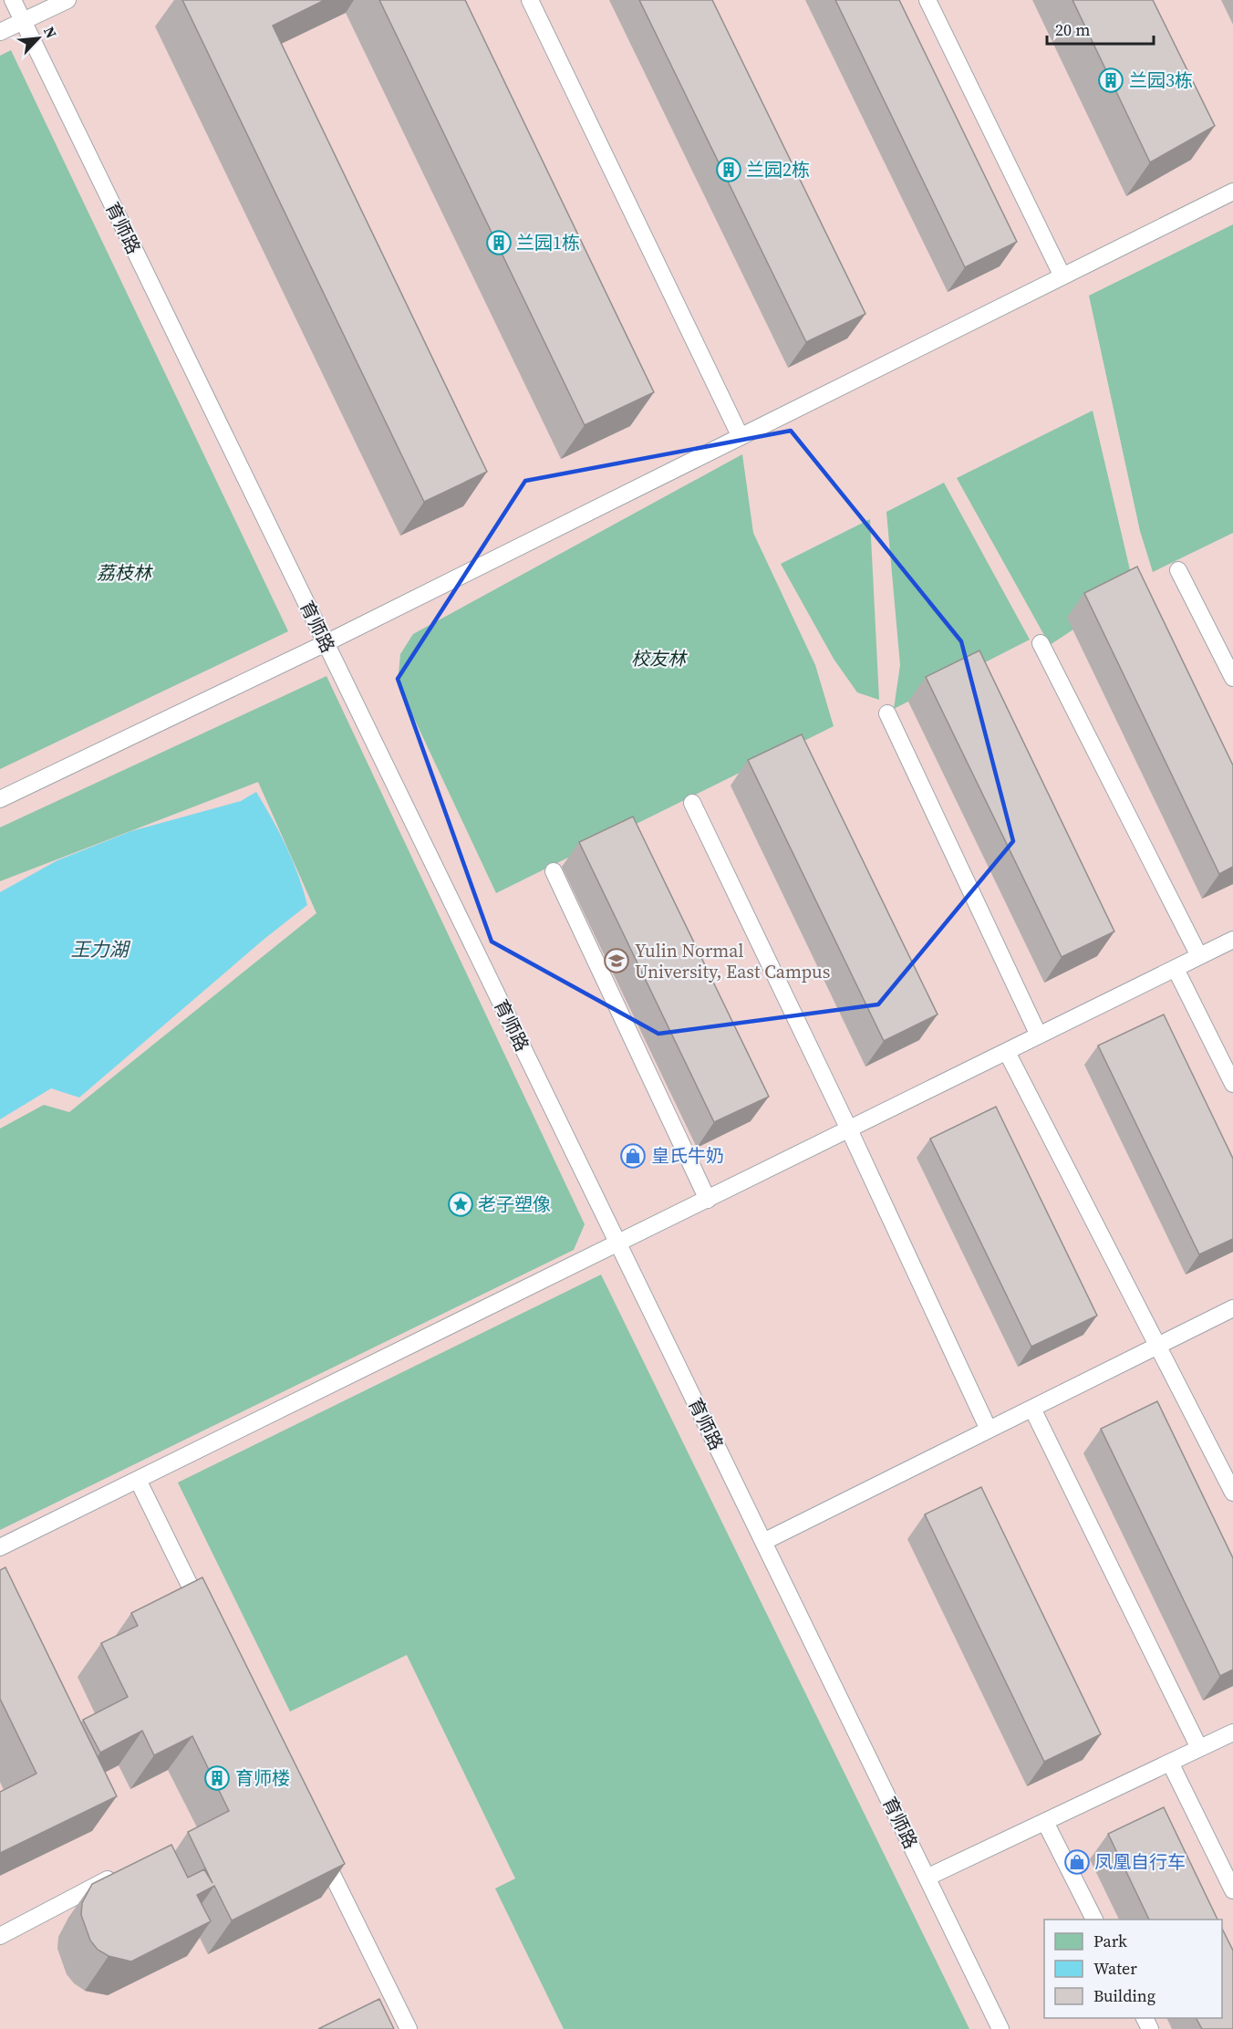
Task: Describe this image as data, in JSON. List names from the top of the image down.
{
  "streets": {
    "lane": ["育师路"]
  },
  "water": ["王力湖"],
  "parks": ["荔枝林", "校友林"],
  "places": {
    "building": [
      "兰园3栋",
      "兰园2栋",
      "兰园1栋",
      "育师楼"
    ],
    "school or university": ["Yulin Normal University, East Campus"],
    "shop": ["皇氏牛奶", "凤凰自行车"],
    "place": ["老子塑像"]
  },
  "legend": ["Park", "Water", "Building"],
  "scale_bar": "20 m",
  "north": "top right"
}
